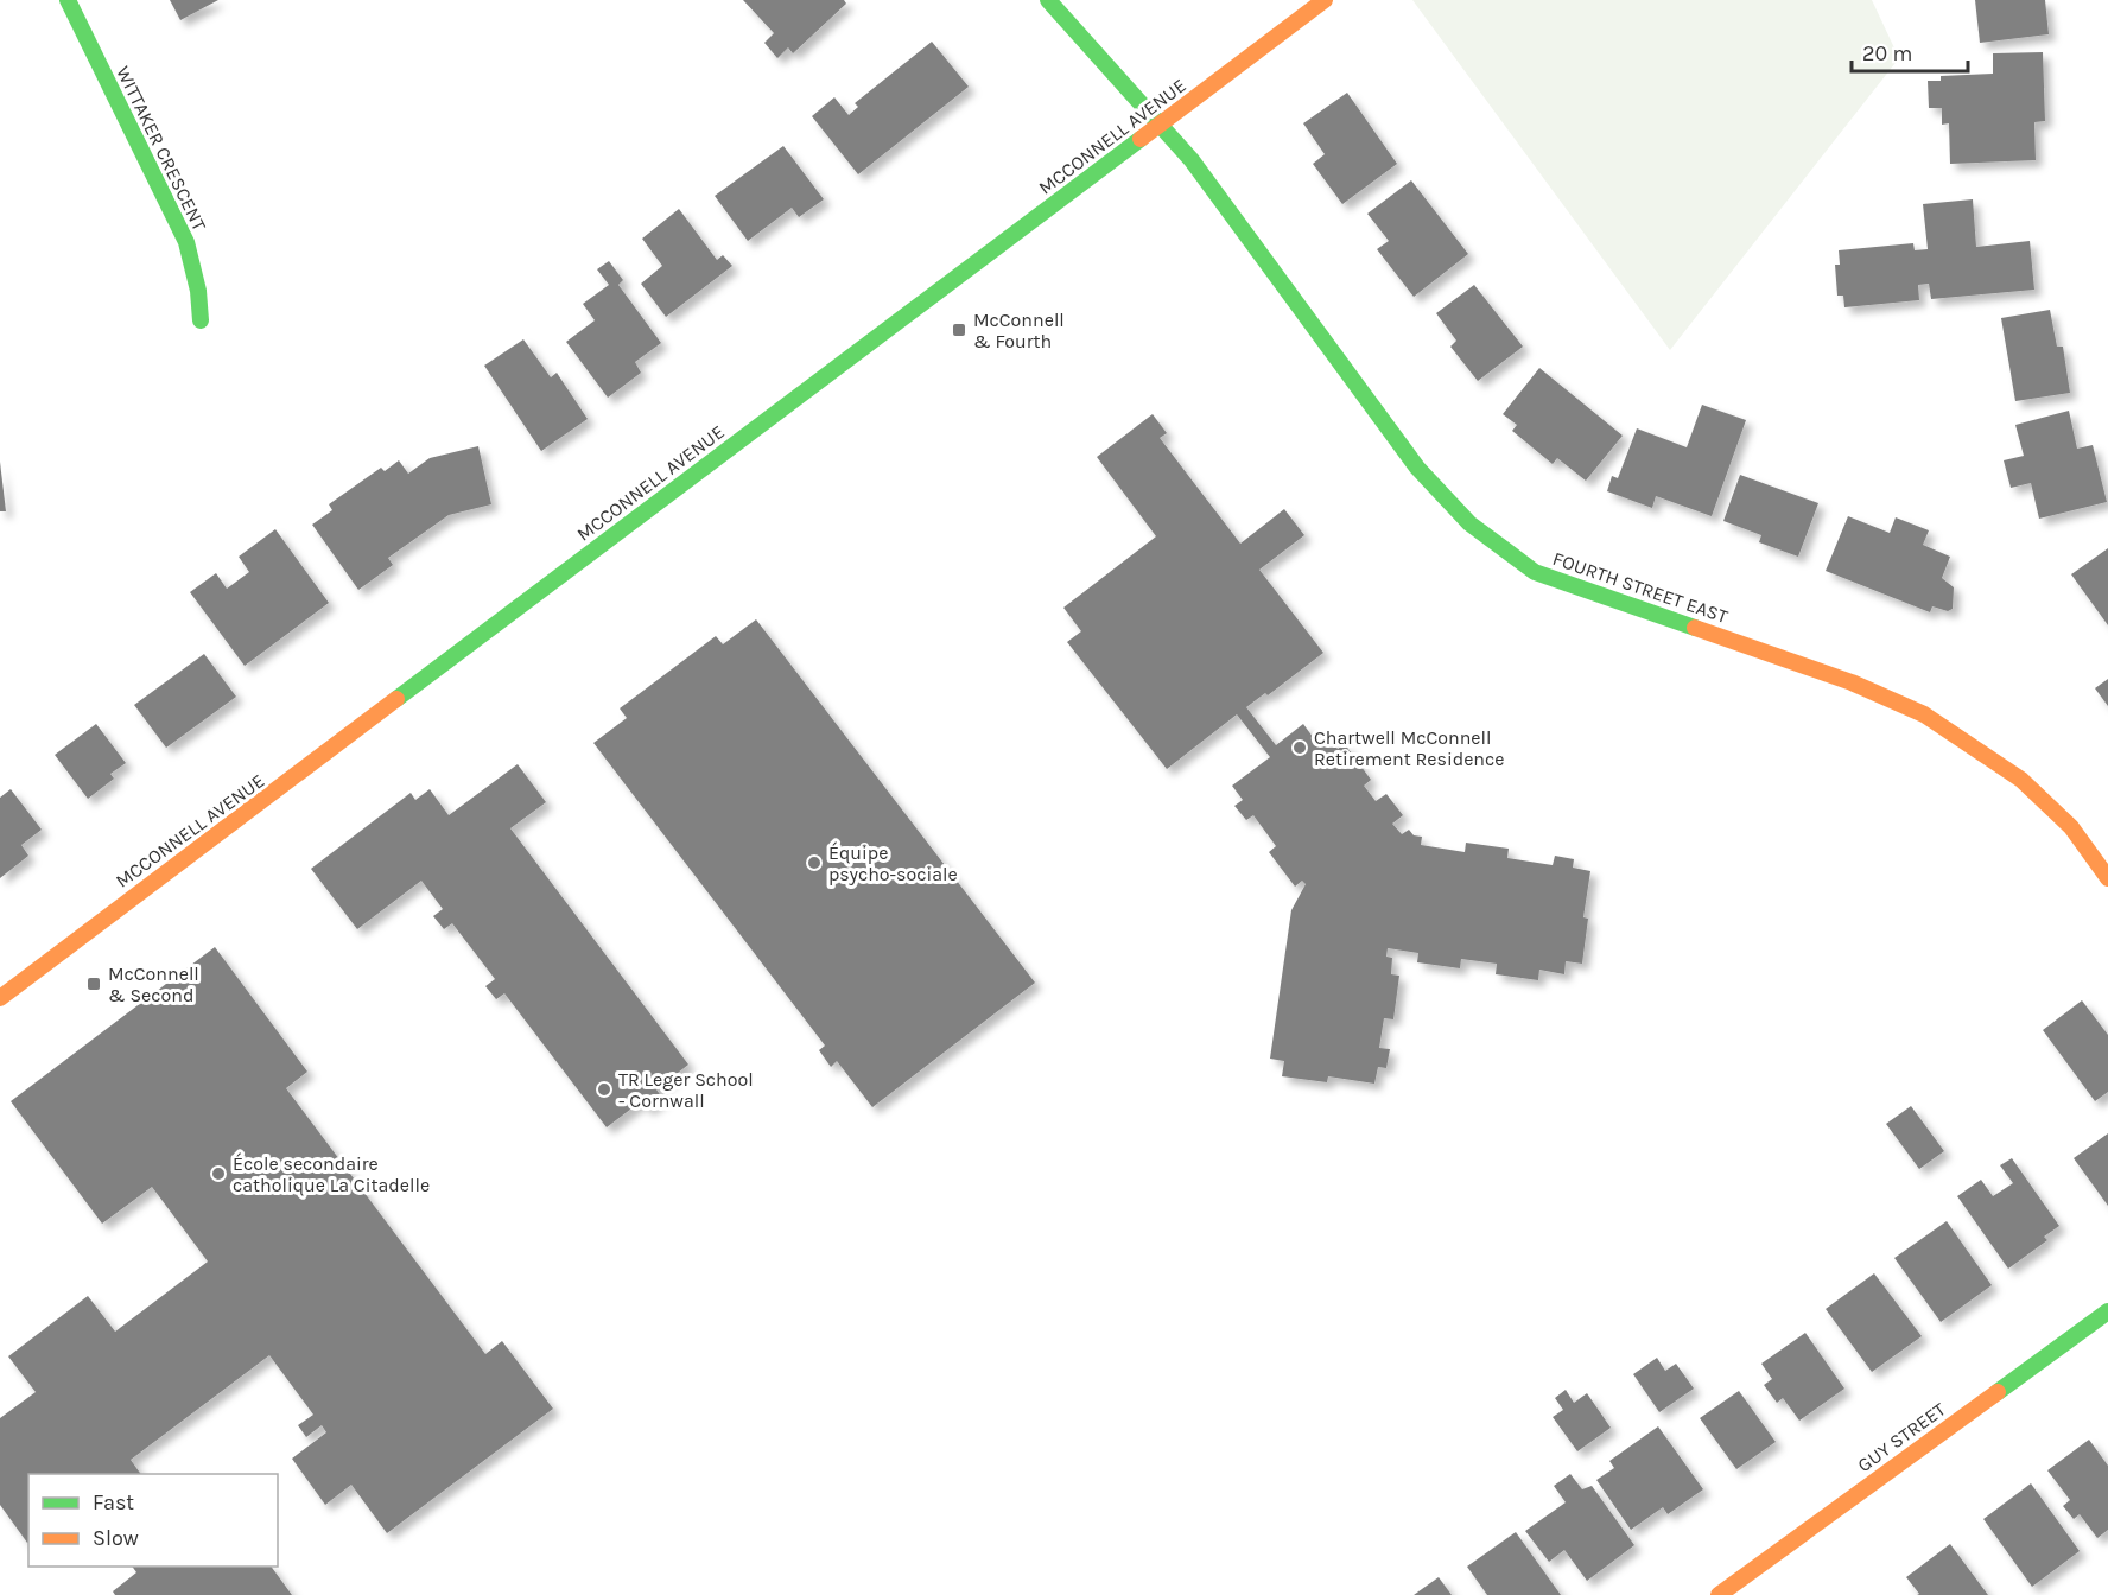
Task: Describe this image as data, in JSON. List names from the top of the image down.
{
  "streets": {
    "street": [
      "MCCONNELL AVENUE",
      "WITTAKER CRESCENT",
      "FOURTH STREET EAST",
      "GUY STREET"
    ]
  },
  "crossings": [
    ["MCCONNELL AVENUE", "FOURTH STREET EAST"]
  ],
  "places": {
    "transit": ["McConnell & Fourth", "McConnell & Second"],
    "other": [
      "Chartwell McConnell Retirement Residence",
      "Équipe psycho-sociale",
      "TR Leger School - Cornwall",
      "École secondaire catholique La Citadelle"
    ]
  },
  "legend": ["Fast", "Slow"],
  "scale_bar": "20 m"
}
